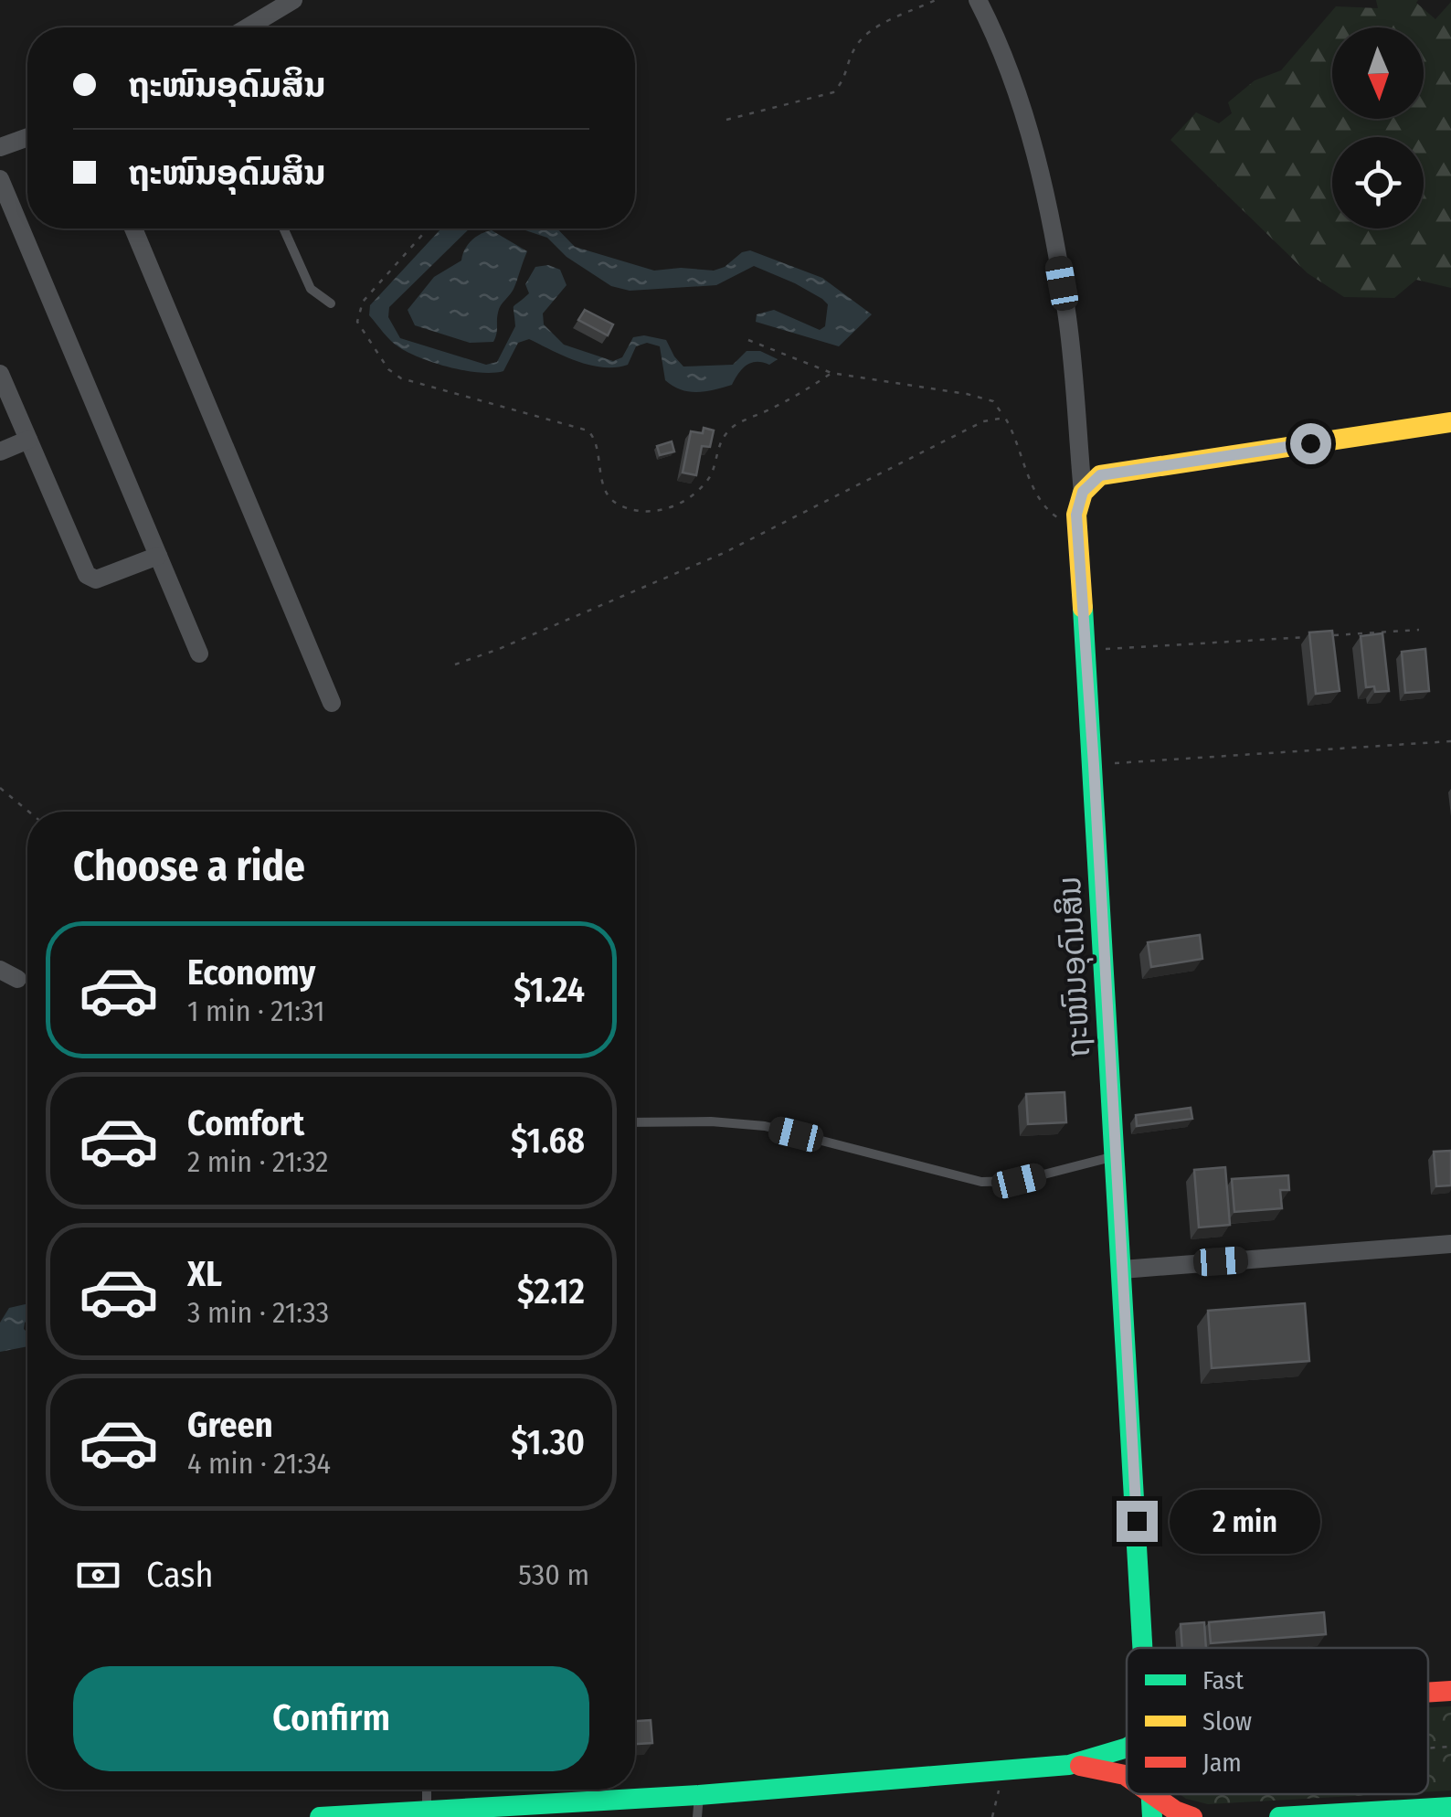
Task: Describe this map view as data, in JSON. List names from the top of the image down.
{
  "streets": {
    "street": ["ຖະໜົນອຸດົມສິນ"]
  },
  "legend": ["Fast", "Slow", "Jam"],
  "north": "bottom",
  "page": {
    "banner": ["ຖະໜົນອຸດົມສິນ", "ຖະໜົນອຸດົມສິນ"],
    "heading": "Choose a ride",
    "list": [
      {
        "name": "Economy",
        "note": "1 min · 21:31",
        "value": "$1.24"
      },
      {
        "name": "Comfort",
        "note": "2 min · 21:32",
        "value": "$1.68"
      },
      {
        "name": "XL",
        "note": "3 min · 21:33",
        "value": "$2.12"
      },
      {
        "name": "Green",
        "note": "4 min · 21:34",
        "value": "$1.30"
      }
    ],
    "bubble": "2 min",
    "pay": ["Cash", "530 m"],
    "buttons": "Confirm"
  }
}
